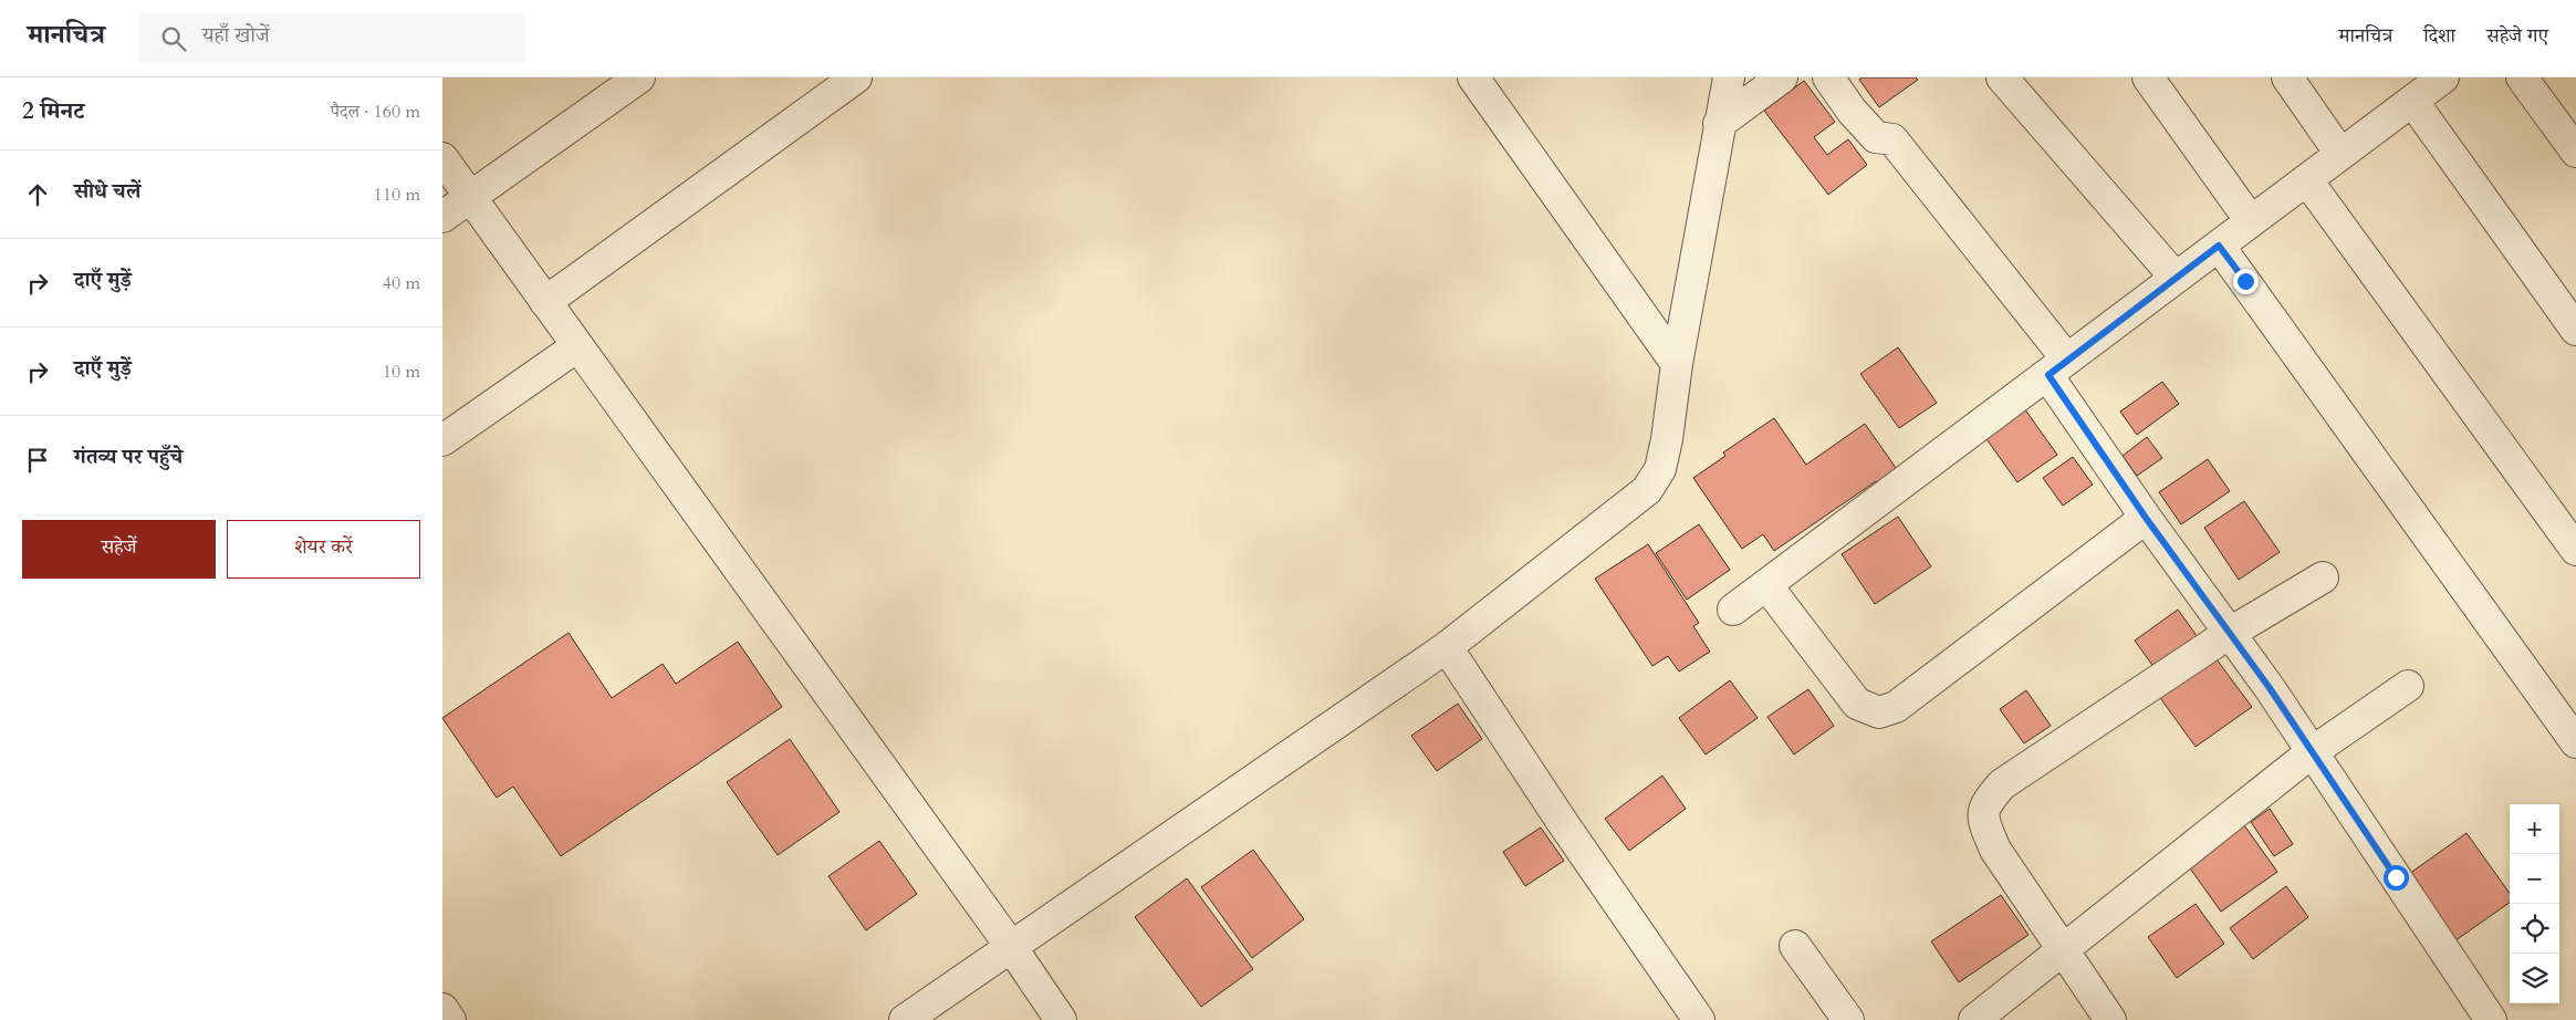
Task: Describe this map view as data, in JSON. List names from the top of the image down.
{
  "page": {
    "header": "मानचित्र",
    "search": "यहाँ खोजें",
    "nav": ["मानचित्र", "दिशा", "सहेजे गए"],
    "heading": ["2 मिनट", "पैदल · 160 m"],
    "list": [
      ["सीधे चलें", "110 m"],
      ["दाएँ मुड़ें", "40 m"],
      ["दाएँ मुड़ें", "10 m"],
      "गंतव्य पर पहुँचे"
    ],
    "buttons": ["सहेजें", "शेयर करें"],
    "map_buttons": ["+", "−"]
  }
}
